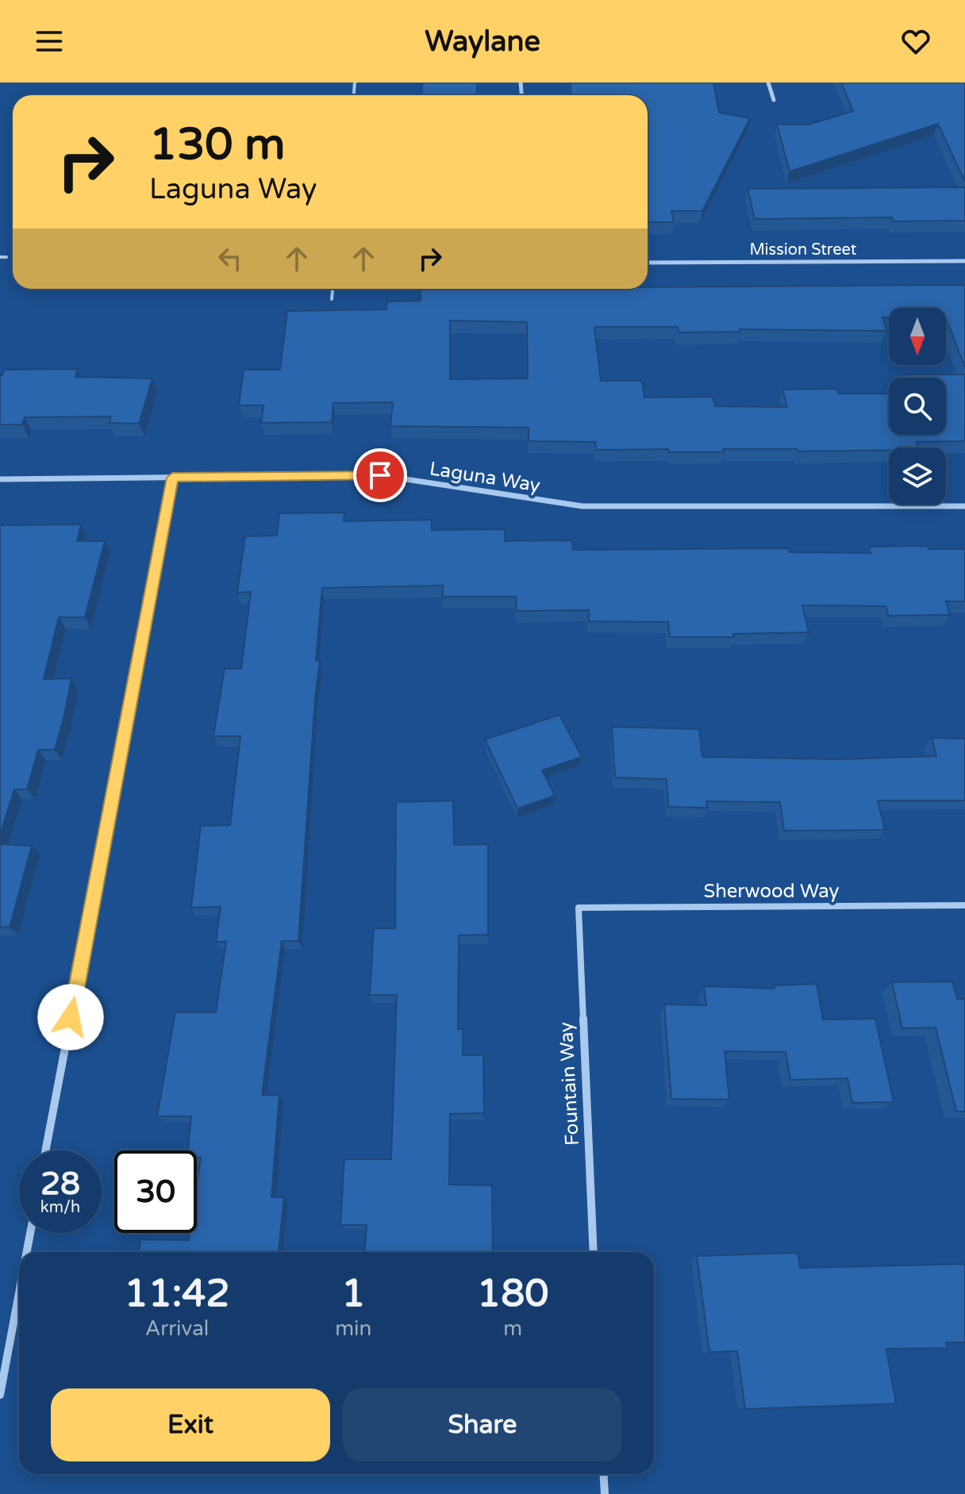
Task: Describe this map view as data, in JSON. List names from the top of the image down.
{
  "streets": {
    "street": [
      "Mission Street",
      "Laguna Way",
      "Sherwood Way",
      "Fountain Way"
    ]
  },
  "crossings": [
    ["Sherwood Way", "Fountain Way"]
  ],
  "north": "bottom",
  "page": {
    "header": "Waylane",
    "turn": ["130 m", "Laguna Way"],
    "speed": "28 km/h",
    "limit": "30",
    "eta": [
      "11:42",
      "Arrival",
      "1",
      "min",
      "180",
      "m"
    ],
    "buttons": ["Exit", "Share"]
  }
}
